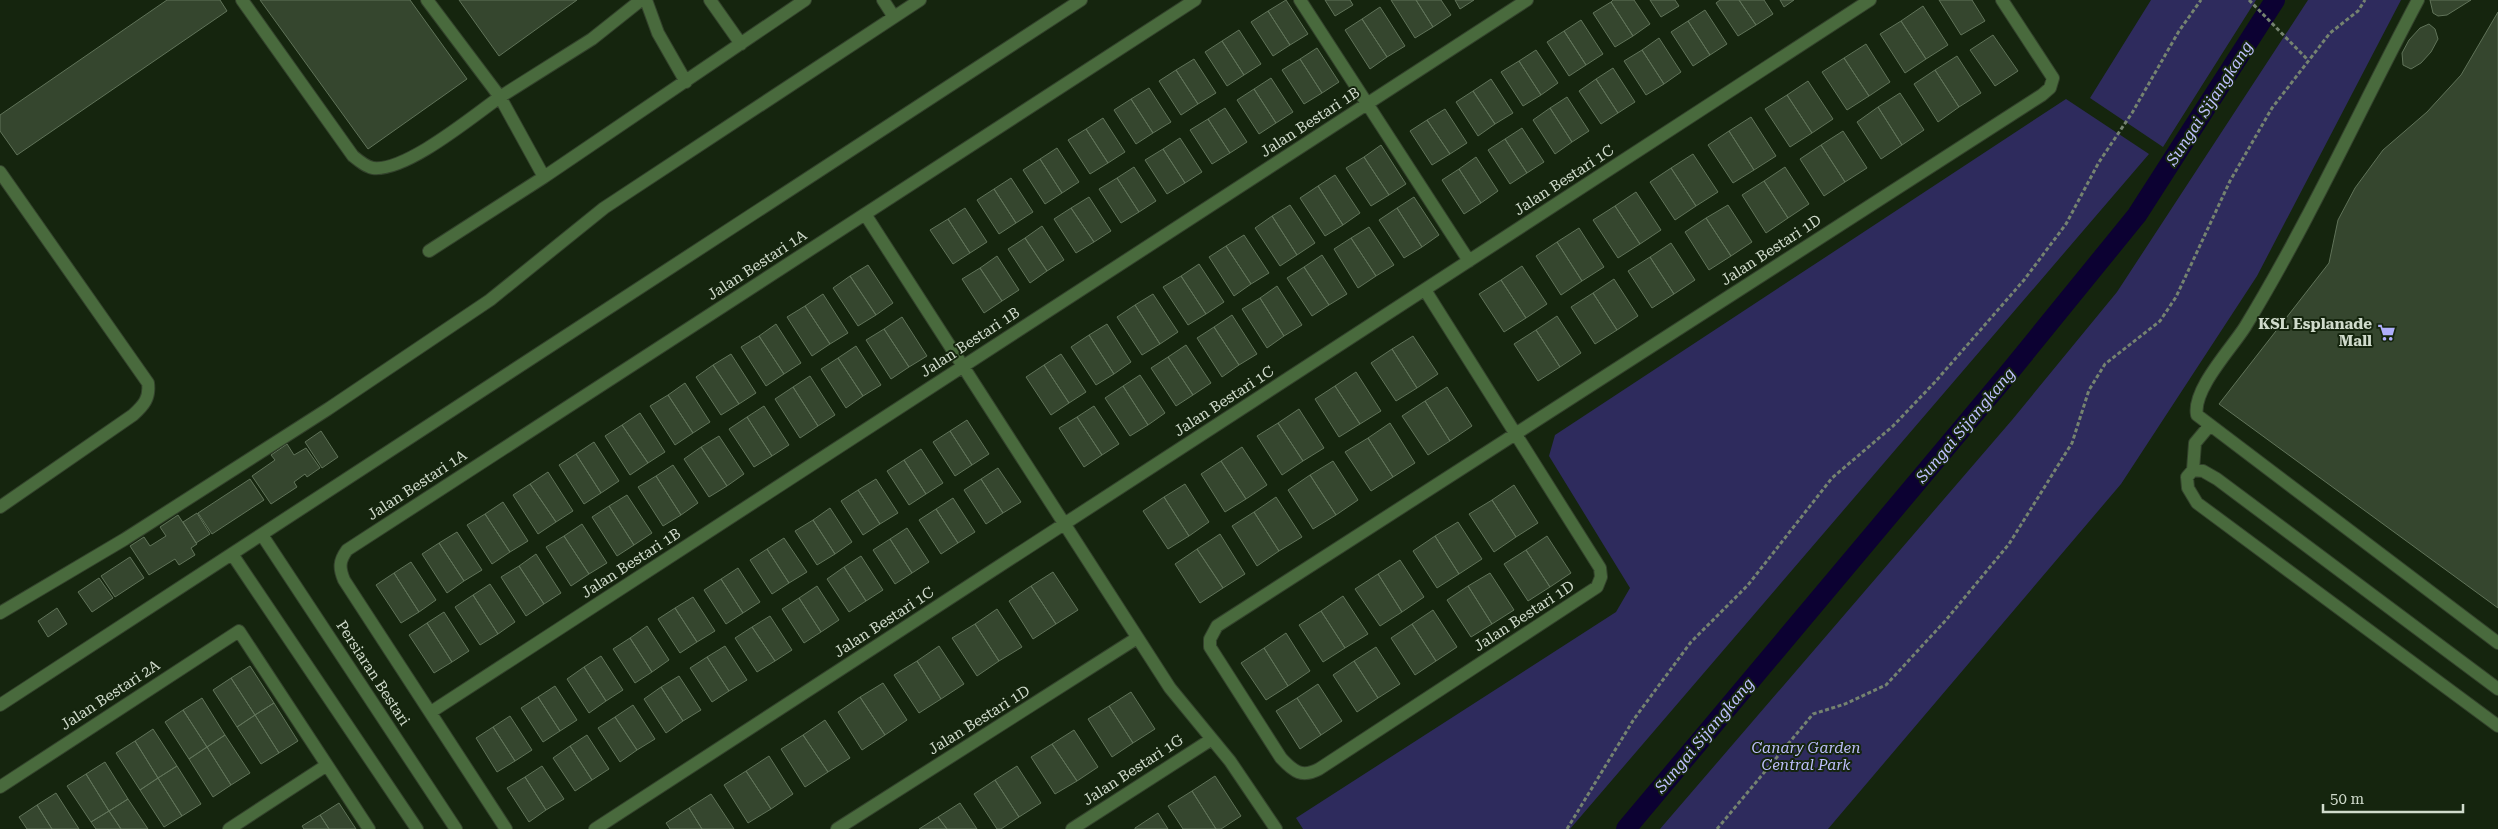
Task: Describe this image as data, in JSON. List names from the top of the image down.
{
  "streets": {
    "street": [
      "Jalan Bestari 1B",
      "Jalan Bestari 1C",
      "Jalan Bestari 1D",
      "Jalan Bestari 1A",
      "Persiaran Bestari",
      "Jalan Bestari 2A",
      "Jalan Bestari 1G"
    ]
  },
  "crossings": [
    ["Jalan Bestari 1B", "Jalan Bestari 1A"]
  ],
  "water": ["Sungai Sijangkang"],
  "parks": ["Canary Garden Central Park"],
  "places": {
    "supermarket": ["KSL Esplanade Mall"]
  },
  "scale_bar": "50 m"
}
